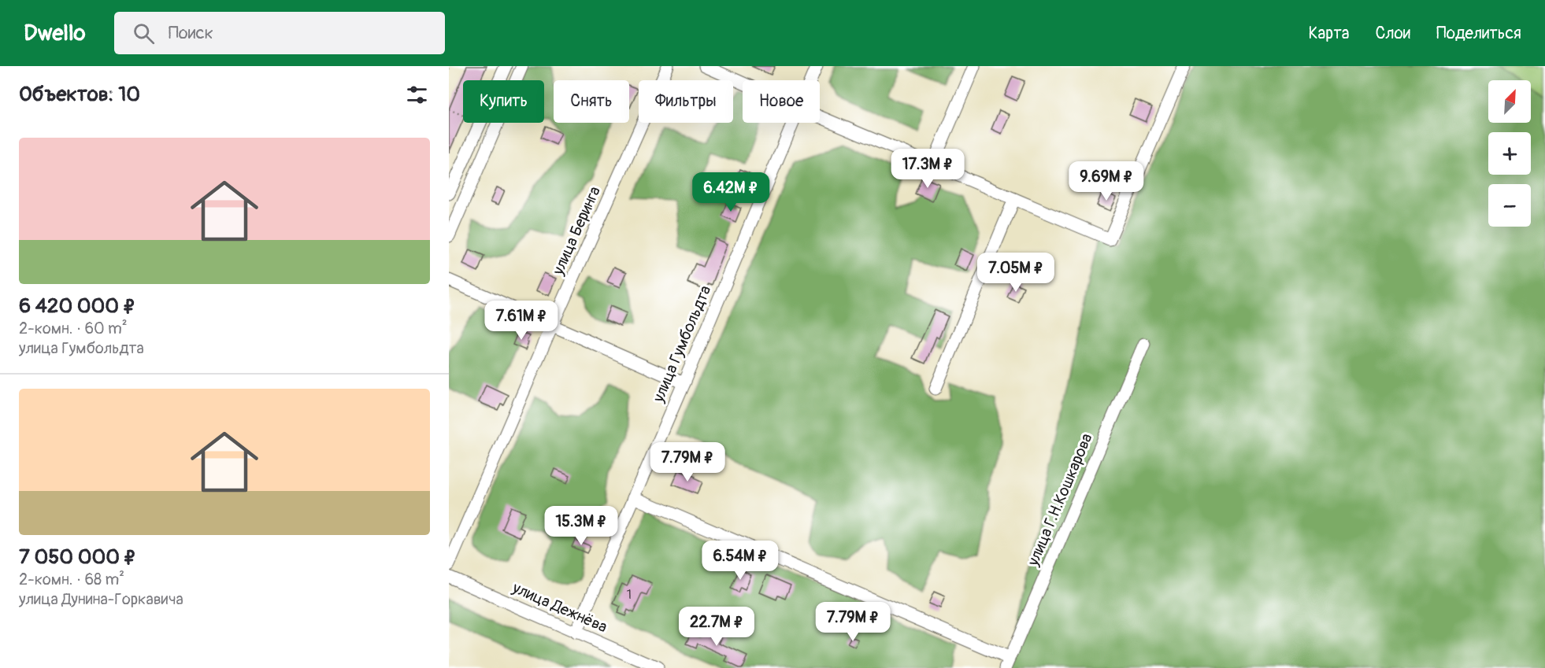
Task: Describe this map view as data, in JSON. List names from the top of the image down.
{
  "streets": {
    "street": [
      "улица Беринга",
      "улица Гумбольдта",
      "улица Г.Н.Кошкарова",
      "улица Дежнёва"
    ]
  },
  "crossings": [
    ["улица Гумбольдта", "улица Дежнёва"]
  ],
  "house_numbers": ["1"],
  "north": "top right",
  "page": {
    "header": "Dwello",
    "search": "Поиск",
    "nav": ["Карта", "Слои", "Поделиться"],
    "heading": "Объектов: 10",
    "map_buttons": ["+", "−"],
    "chip": [
      "Купить",
      "Снять",
      "Фильтры",
      "Новое"
    ],
    "list": [
      {
        "name": "6 420 000 ₽",
        "note": "2-комн. · 60 m² · улица Гумбольдта"
      },
      {
        "name": "7 050 000 ₽",
        "note": "2-комн. · 68 m² · улица Дунина-Горкавича"
      }
    ],
    "price": [
      "17.3M ₽",
      "9.69M ₽",
      "6.42M ₽",
      "7.05M ₽",
      "7.61M ₽",
      "7.79M ₽",
      "15.3M ₽",
      "6.54M ₽",
      "7.79M ₽",
      "22.7M ₽"
    ]
  }
}
